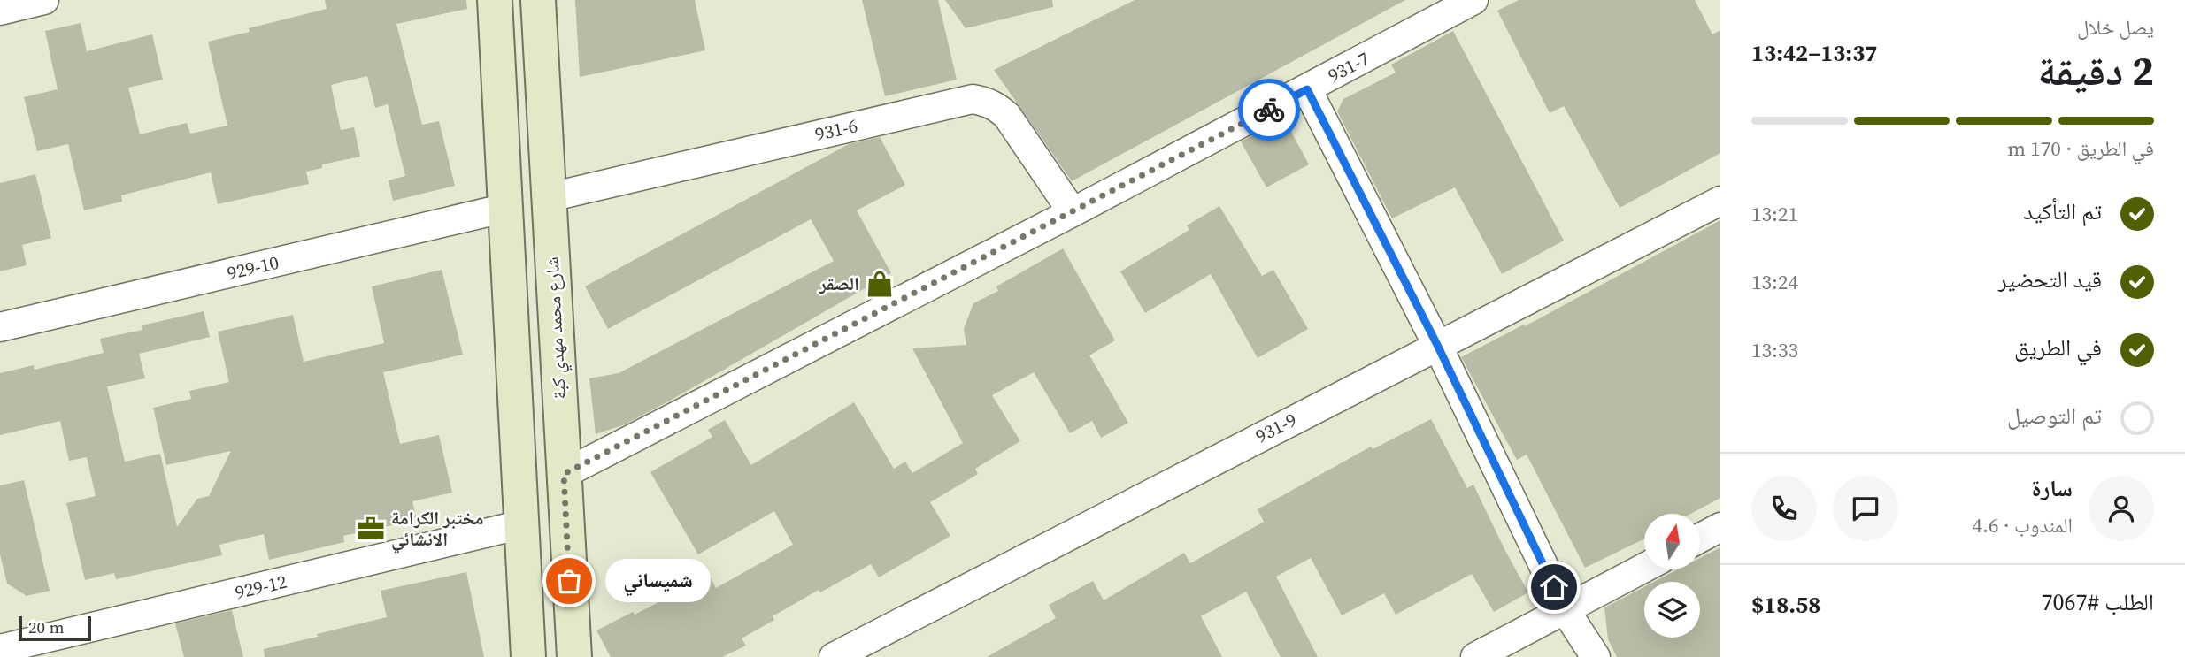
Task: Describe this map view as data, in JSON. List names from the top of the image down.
{
  "streets": {
    "street": [
      "931-7",
      "931-6",
      "929-10",
      "شارع محمد مهدي كبة",
      "931-9",
      "929-12"
    ]
  },
  "crossings": [
    ["931-7", "931-6"],
    ["931-7", "شارع محمد مهدي كبة"],
    ["931-6", "شارع محمد مهدي كبة"]
  ],
  "places": {
    "shop": ["الصقر"],
    "office": ["مختبر الكرامة الانشائي"],
    "other": ["شميساني"]
  },
  "scale_bar": "20 m",
  "north": "top",
  "page": {
    "heading": ["2 دقيقة", "يصل خلال", "13:37–13:42"],
    "panel": [
      "سارة",
      "المندوب · 4.6",
      "الطلب #7067",
      "$18.58"
    ],
    "bar": "في الطريق · 170 m",
    "list": [
      ["تم التأكيد", "13:21"],
      ["قيد التحضير", "13:24"],
      ["في الطريق", "13:33"],
      "تم التوصيل"
    ],
    "bubble": "شميساني",
    "scale": "20 m"
  }
}
